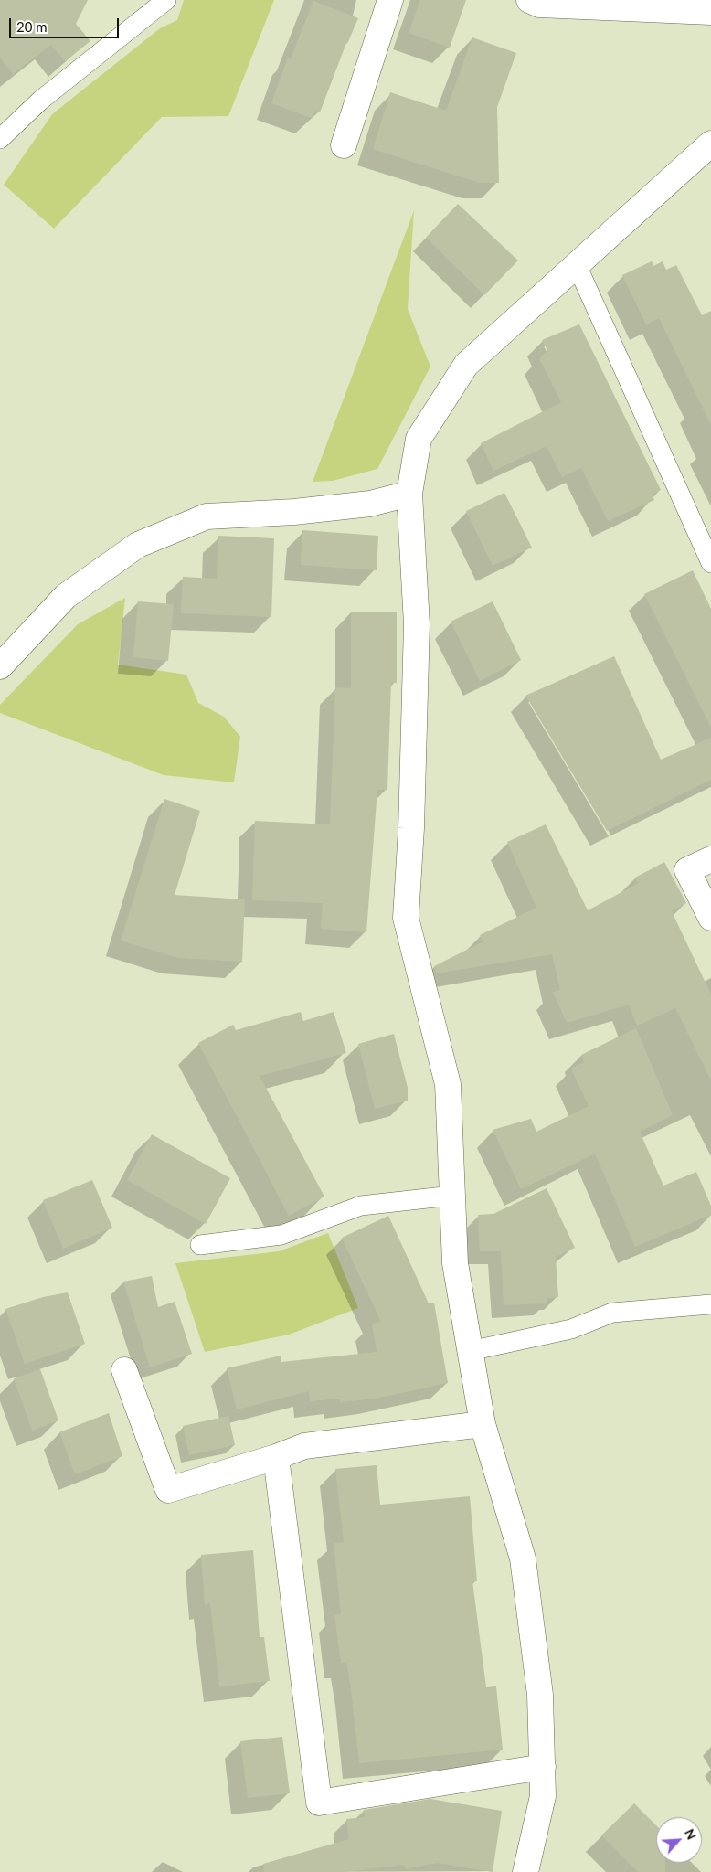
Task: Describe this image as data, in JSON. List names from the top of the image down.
{
  "scale_bar": "20 m",
  "north": "top right"
}
